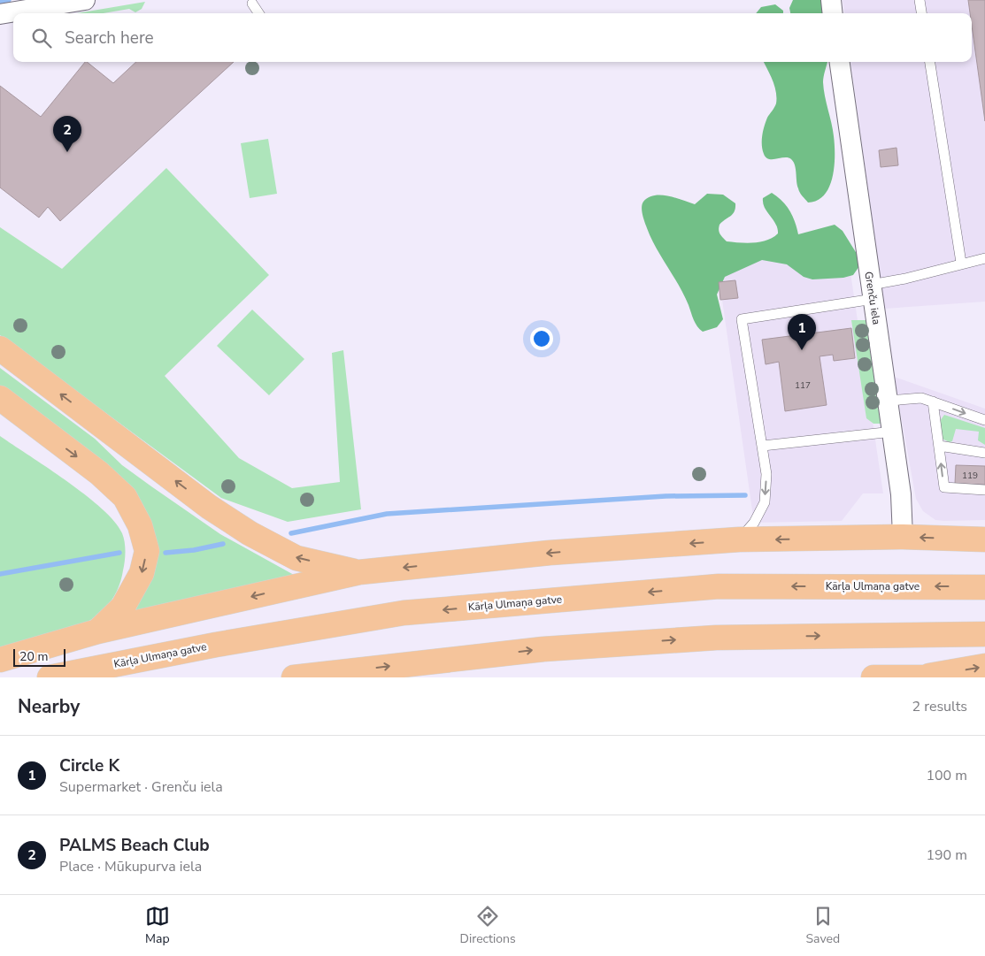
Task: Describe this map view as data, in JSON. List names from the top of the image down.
{
  "streets": {
    "highway": ["Kārļa Ulmaņa gatve"],
    "street": ["Grenču iela"]
  },
  "house_numbers": ["117", "119"],
  "scale_bar": "20 m",
  "page": {
    "search": "Search here",
    "pins": ["2", "1"],
    "scale": "20 m",
    "heading": ["Nearby", "2 results"],
    "list": [
      {
        "mark": "1",
        "name": "Circle K",
        "note": "Supermarket · Grenču iela",
        "value": "100 m"
      },
      {
        "mark": "2",
        "name": "PALMS Beach Club",
        "note": "Place · Mūkupurva iela",
        "value": "190 m"
      }
    ],
    "nav": ["Map", "Directions", "Saved"]
  }
}
